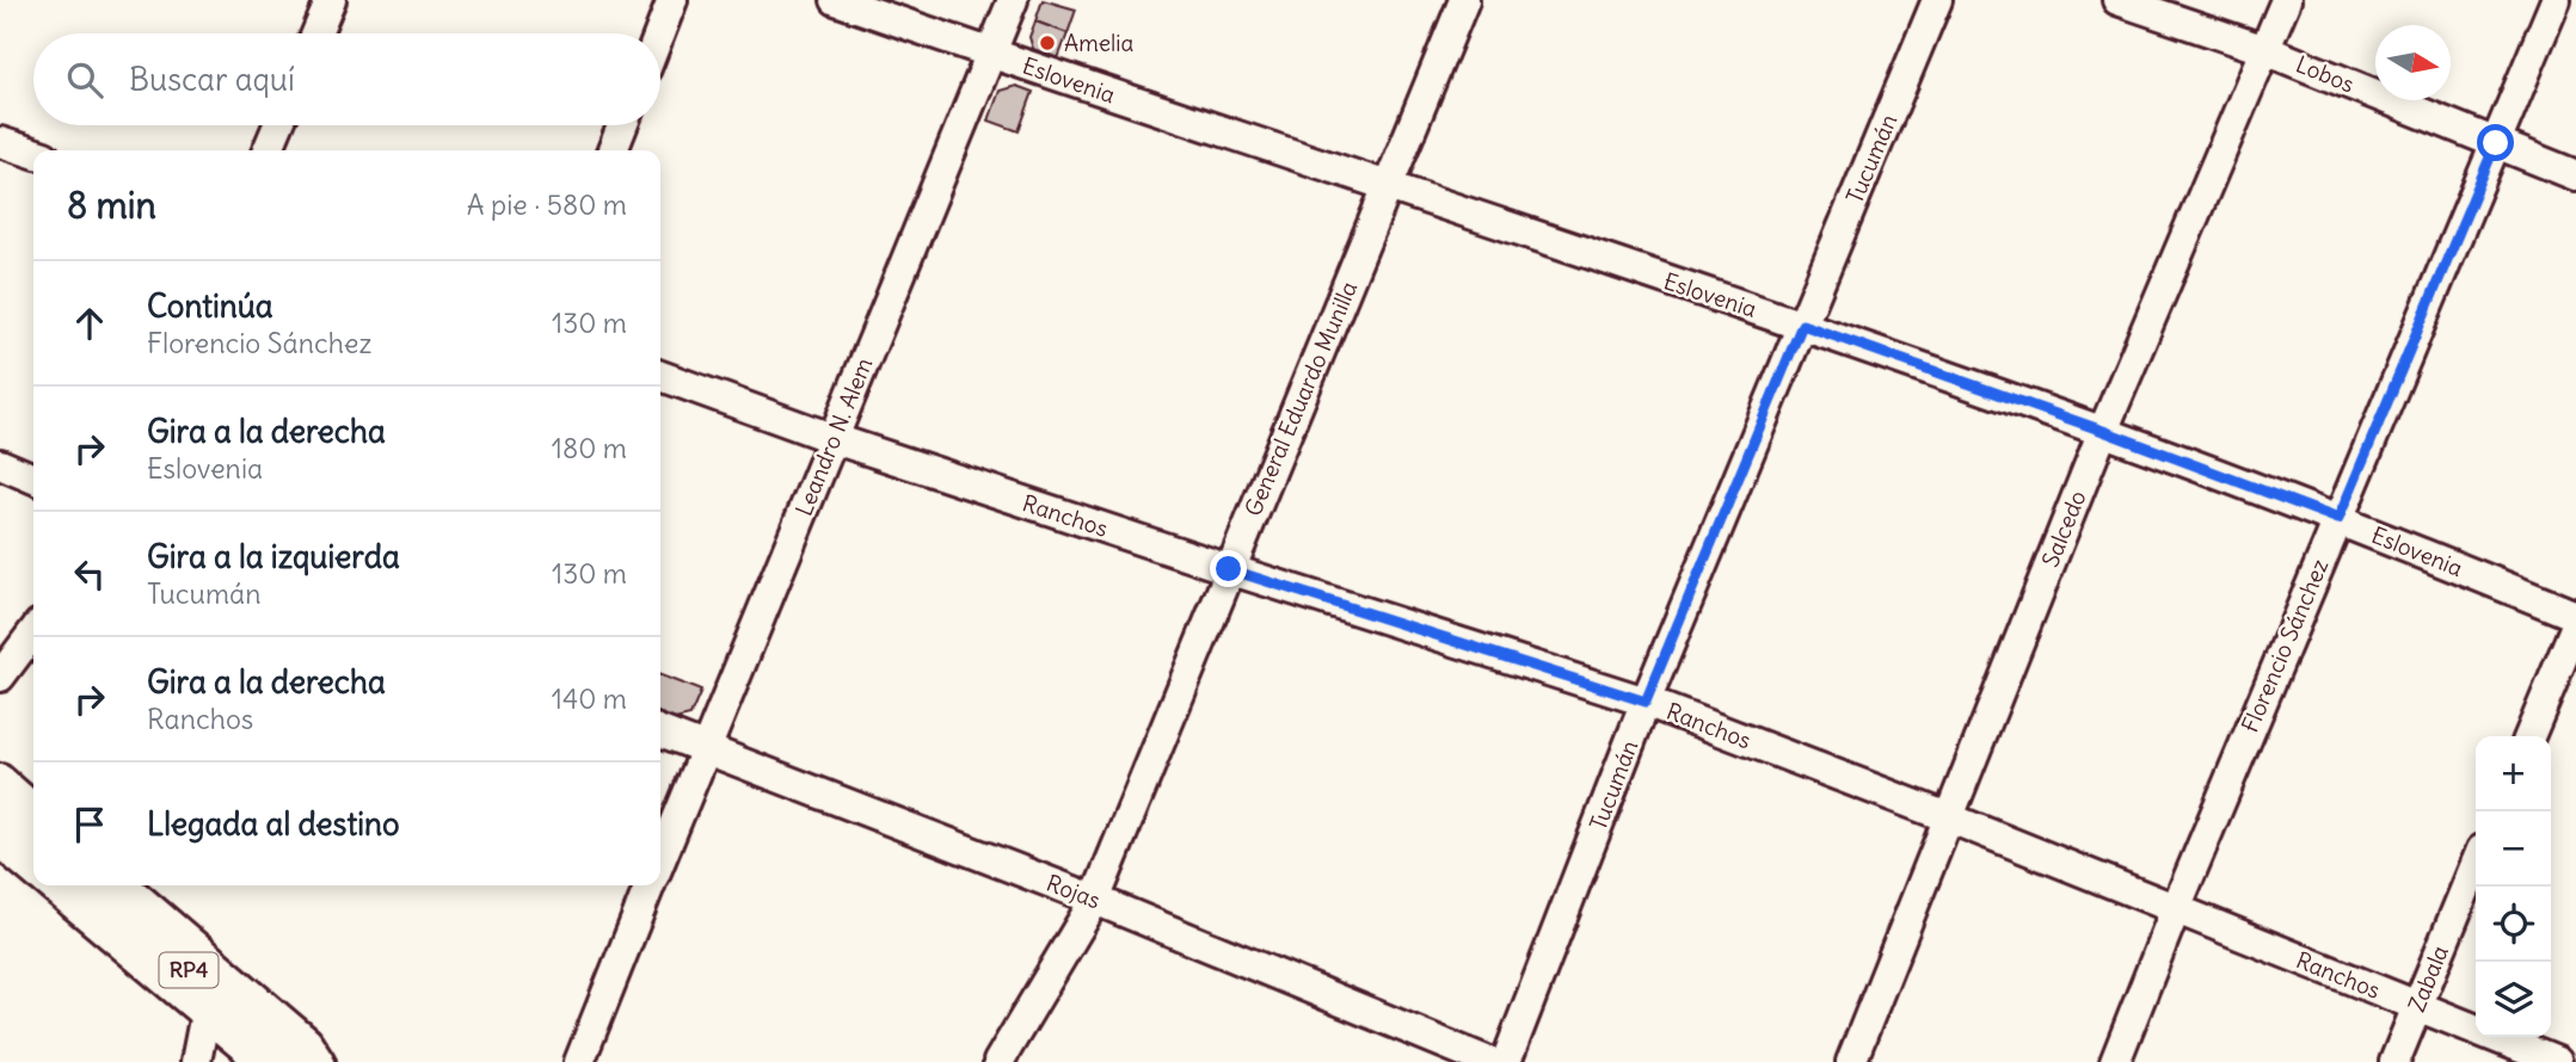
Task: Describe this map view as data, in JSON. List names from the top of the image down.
{
  "streets": {
    "main road": ["RP4"],
    "street": [
      "Lobos",
      "Eslovenia",
      "Tucumán",
      "General Eduardo Munilla",
      "Leandro N. Alem",
      "Ranchos",
      "Salcedo",
      "Florencio Sánchez",
      "Rojas",
      "Zabala"
    ]
  },
  "crossings": [
    ["Lobos", "Salcedo"],
    ["Lobos", "Florencio Sánchez"],
    ["Eslovenia", "Tucumán"],
    ["Eslovenia", "General Eduardo Munilla"],
    ["Eslovenia", "Leandro N. Alem"],
    ["Eslovenia", "Salcedo"],
    ["Eslovenia", "Florencio Sánchez"],
    ["Tucumán", "Ranchos"],
    ["General Eduardo Munilla", "Ranchos"],
    ["General Eduardo Munilla", "Rojas"],
    ["Leandro N. Alem", "Ranchos"],
    ["Leandro N. Alem", "Rojas"],
    ["Ranchos", "Salcedo"],
    ["Ranchos", "Florencio Sánchez"],
    ["Ranchos", "Zabala"]
  ],
  "places": ["Amelia"],
  "north": "right",
  "page": {
    "search": "Buscar aquí",
    "heading": ["8 min", "A pie · 580 m"],
    "list": [
      ["Continúa", "Florencio Sánchez", "130 m"],
      ["Gira a la derecha", "Eslovenia", "180 m"],
      ["Gira a la izquierda", "Tucumán", "130 m"],
      ["Gira a la derecha", "Ranchos", "140 m"],
      "Llegada al destino"
    ],
    "map_buttons": ["+", "−"]
  }
}
